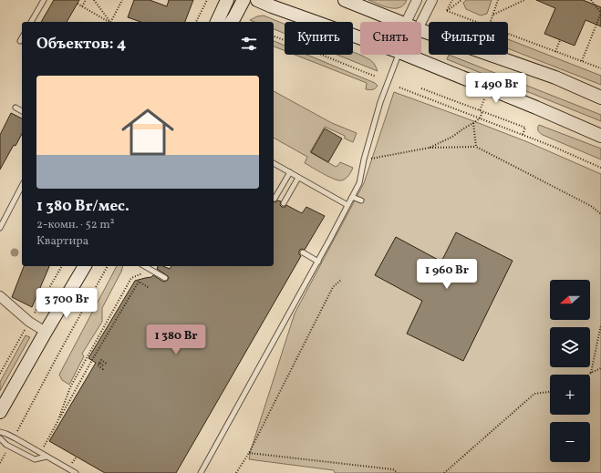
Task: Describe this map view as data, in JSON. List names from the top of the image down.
{
  "north": "left",
  "page": {
    "chip": ["Купить", "Снять", "Фильтры"],
    "heading": "Объектов: 4",
    "list": [
      {
        "name": "1 380 Br/мес.",
        "note": "2-комн. · 52 m² · Квартира"
      }
    ],
    "price": [
      "1 490 Br",
      "1 960 Br",
      "3 700 Br",
      "1 380 Br"
    ],
    "map_buttons": ["+", "−"]
  }
}
